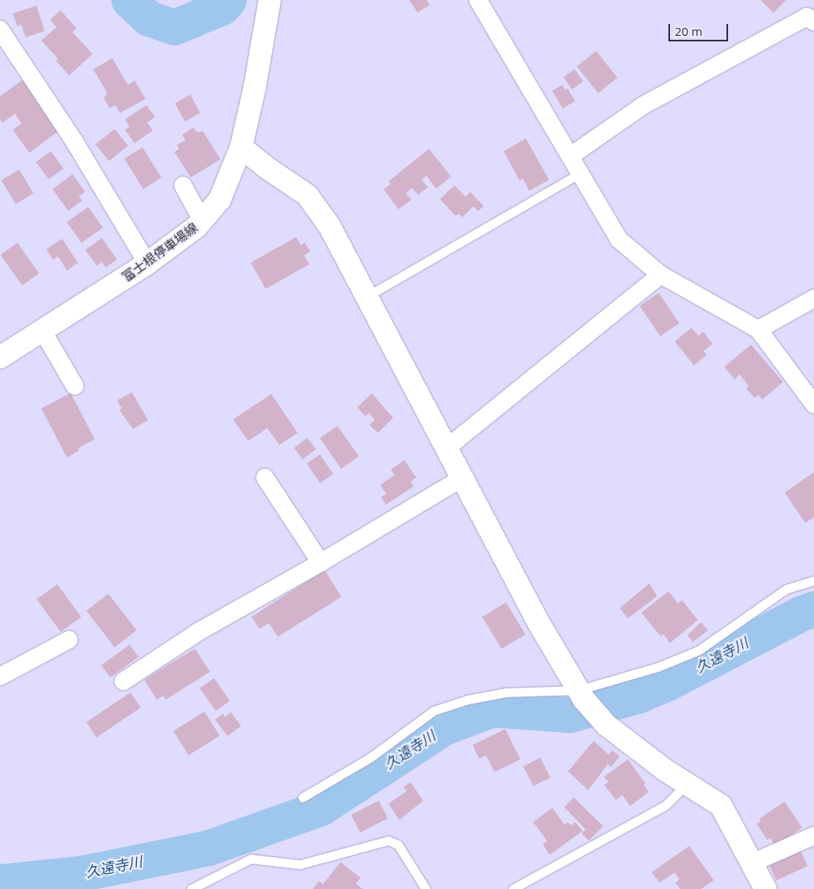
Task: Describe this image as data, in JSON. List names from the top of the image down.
{
  "streets": {
    "street": ["富士根停車場線"]
  },
  "water": ["久遠寺川"],
  "scale_bar": "20 m"
}
